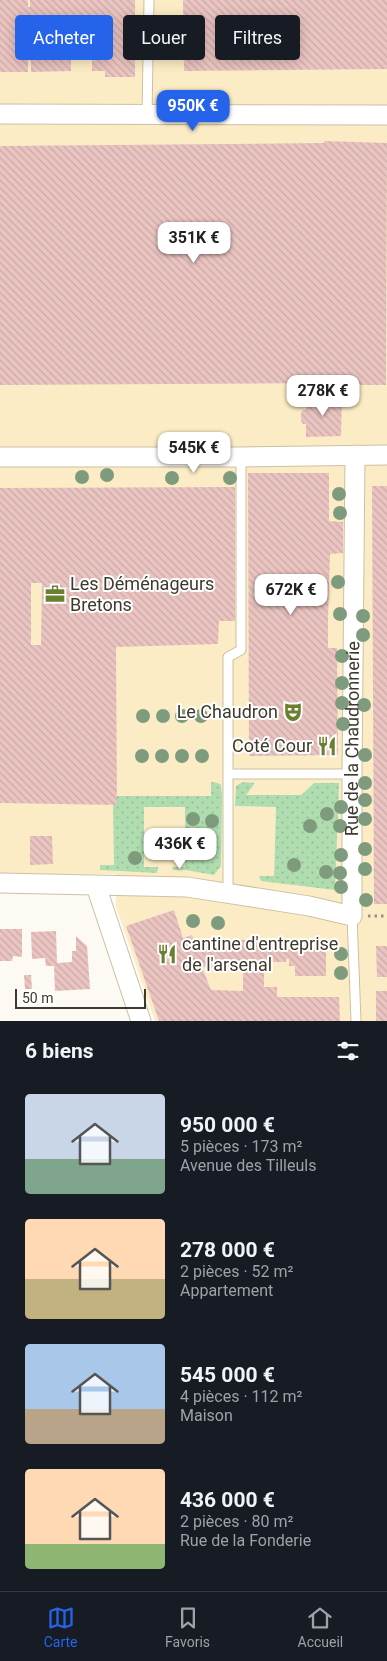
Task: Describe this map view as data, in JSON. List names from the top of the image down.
{
  "streets": {
    "street": ["Rue de la Chaudronnerie"]
  },
  "places": {
    "office": ["Les Déménageurs Bretons"],
    "theatre": ["Le Chaudron"],
    "restaurant": ["Coté Cour", "cantine d'entreprise de l'arsenal"]
  },
  "scale_bar": "50 m",
  "page": {
    "chip": ["Acheter", "Louer", "Filtres"],
    "price": [
      "950K €",
      "351K €",
      "278K €",
      "545K €",
      "672K €",
      "436K €"
    ],
    "scale": "50 m",
    "heading": "6 biens",
    "list": [
      {
        "name": "950 000 €",
        "note": "5 pièces · 173 m² · Avenue des Tilleuls"
      },
      {
        "name": "278 000 €",
        "note": "2 pièces · 52 m² · Appartement"
      },
      {
        "name": "545 000 €",
        "note": "4 pièces · 112 m² · Maison"
      },
      {
        "name": "436 000 €",
        "note": "2 pièces · 80 m² · Rue de la Fonderie"
      }
    ],
    "tabs": ["Carte", "Favoris", "Accueil"]
  }
}
